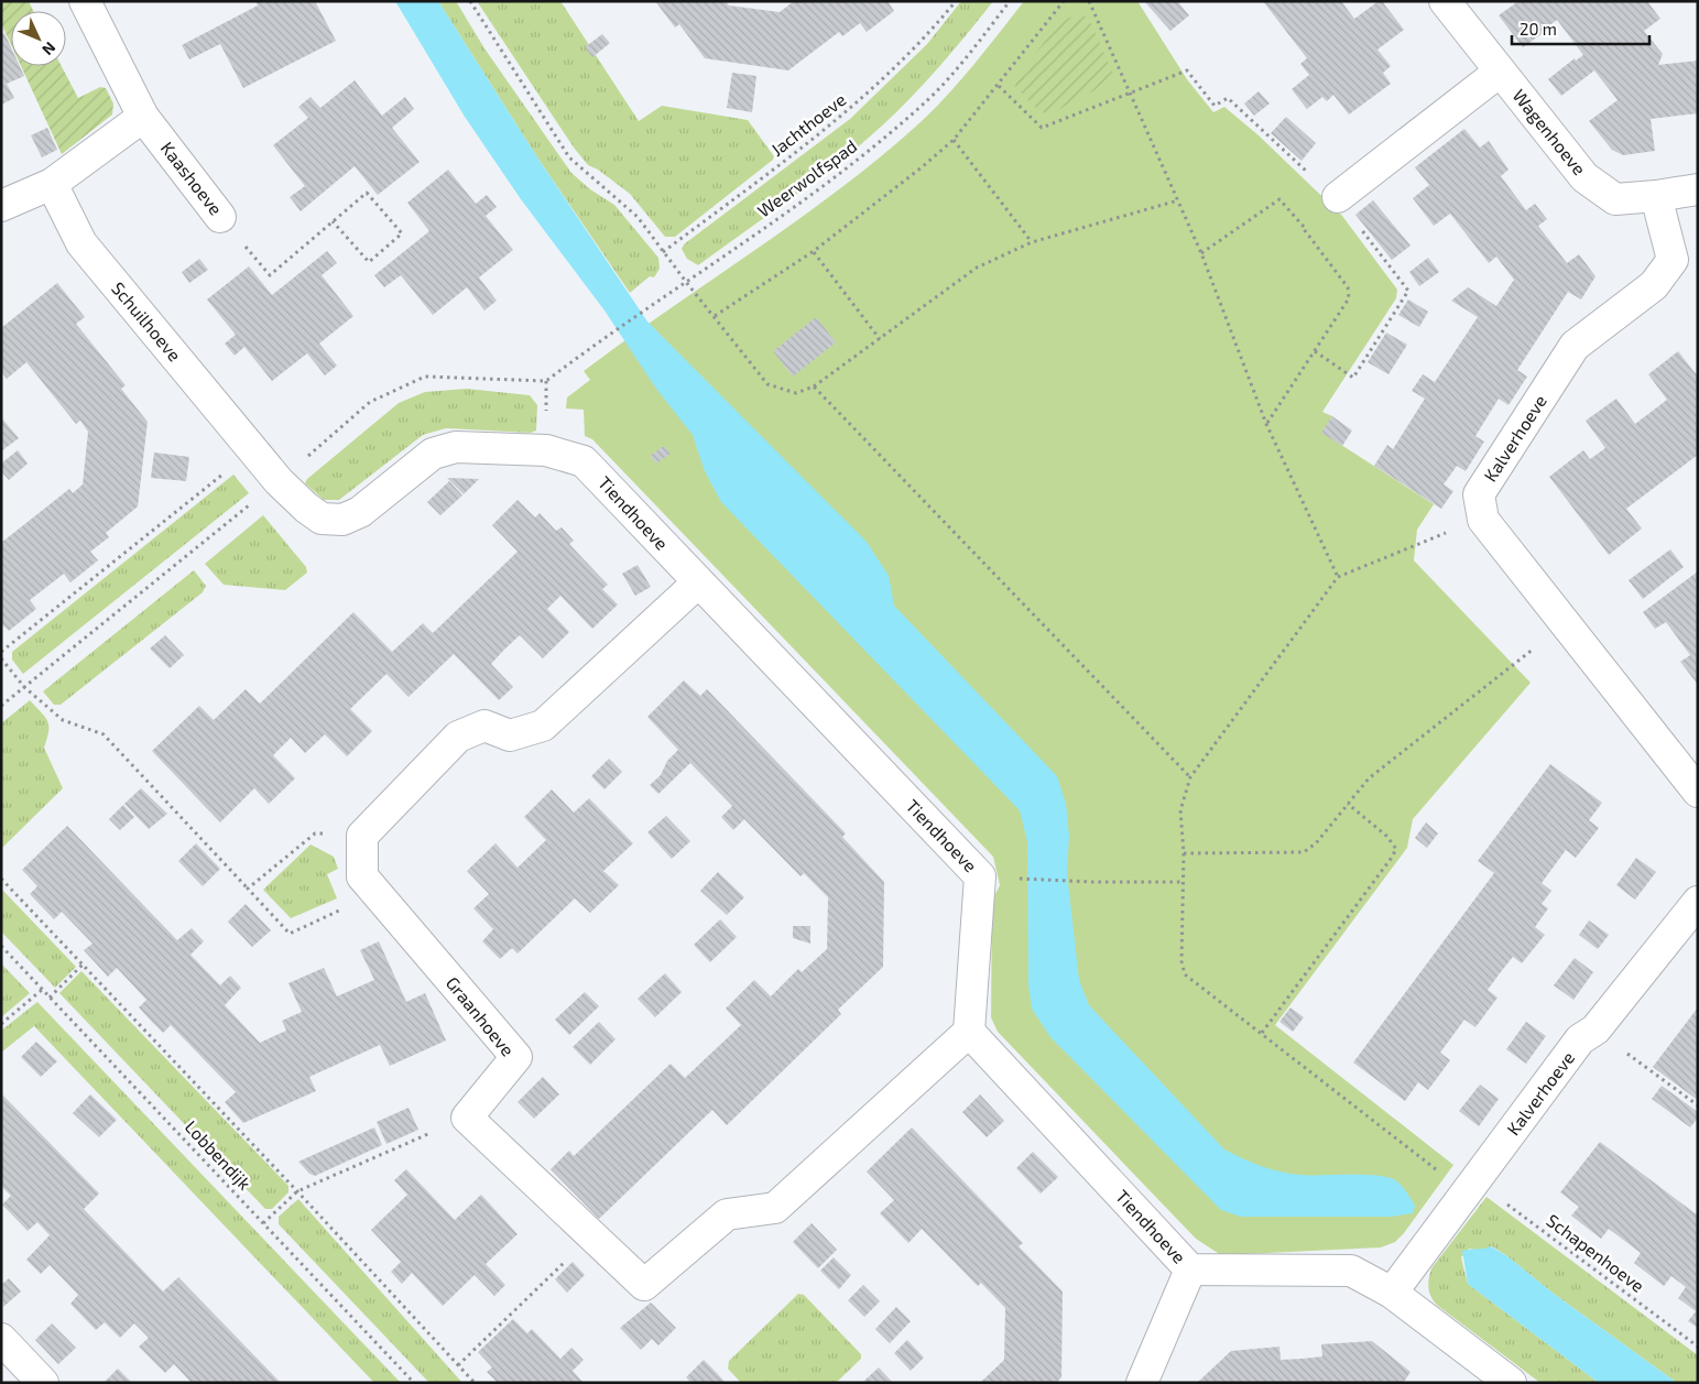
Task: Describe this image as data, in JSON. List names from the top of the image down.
{
  "streets": {
    "street": [
      "Wagenhoeve",
      "Kaashoeve",
      "Schuilhoeve",
      "Kalverhoeve",
      "Tiendhoeve",
      "Graanhoeve"
    ],
    "path": [
      "Jachthoeve",
      "Weerwolfspad",
      "Lobbendijk",
      "Schapenhoeve"
    ]
  },
  "crossings": [
    ["Wagenhoeve", "Kalverhoeve"],
    ["Schuilhoeve", "Tiendhoeve"],
    ["Kalverhoeve", "Tiendhoeve"],
    ["Kalverhoeve", "Schapenhoeve"]
  ],
  "scale_bar": "20 m",
  "north": "bottom right"
}
